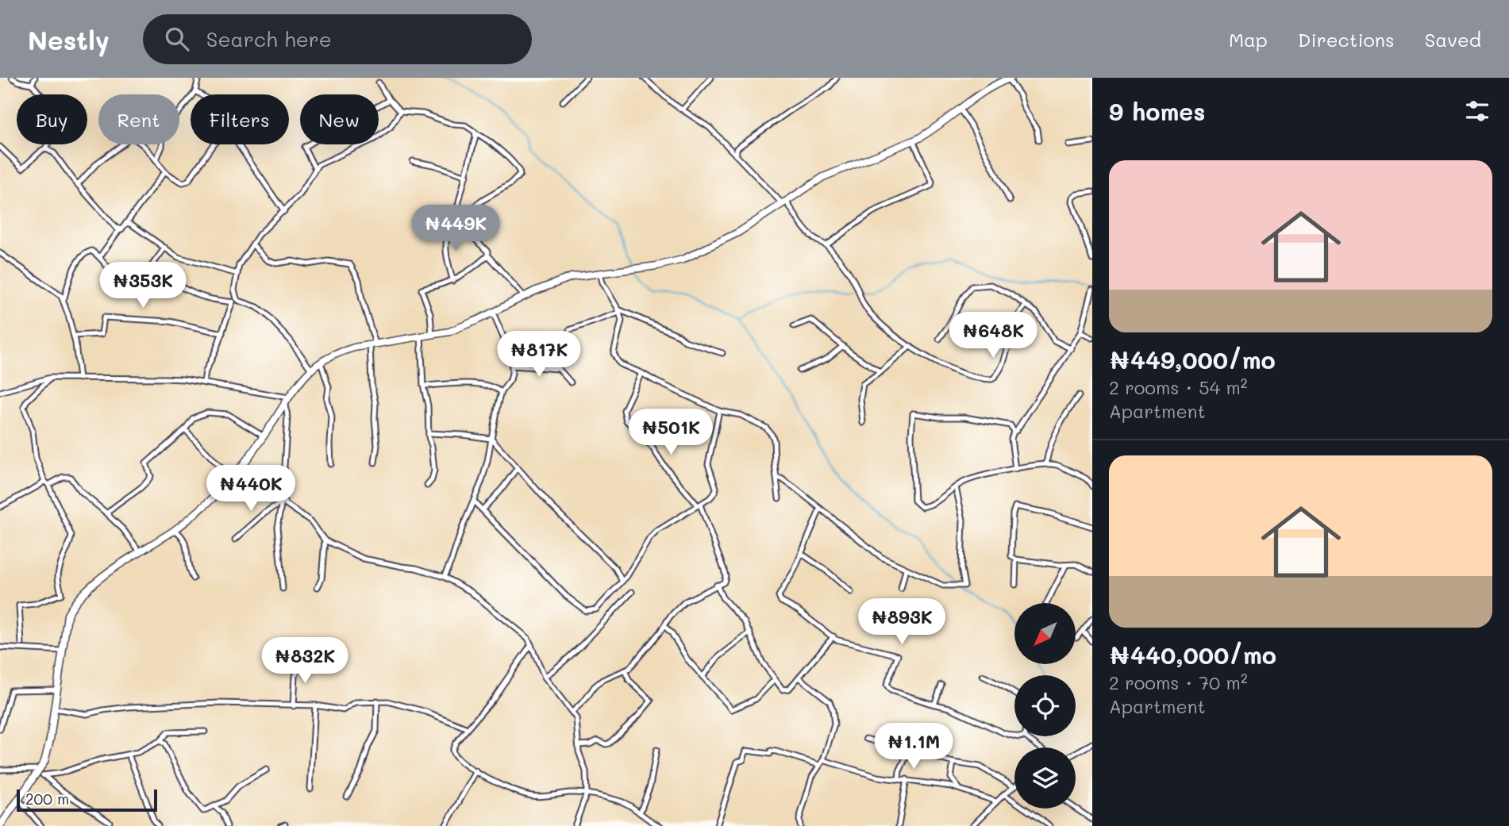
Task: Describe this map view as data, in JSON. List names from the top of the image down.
{
  "scale_bar": "200 m",
  "north": "bottom left",
  "page": {
    "header": "Nestly",
    "search": "Search here",
    "nav": ["Map", "Directions", "Saved"],
    "heading": "9 homes",
    "chip": [
      "Buy",
      "Rent",
      "Filters",
      "New"
    ],
    "list": [
      {
        "name": "₦449,000/mo",
        "note": "2 rooms · 54 m² · Apartment"
      },
      {
        "name": "₦440,000/mo",
        "note": "2 rooms · 70 m² · Apartment"
      }
    ],
    "price": [
      "₦449K",
      "₦353K",
      "₦648K",
      "₦817K",
      "₦501K",
      "₦440K",
      "₦893K",
      "₦832K",
      "₦1.1M"
    ],
    "scale": "200 m"
  }
}
